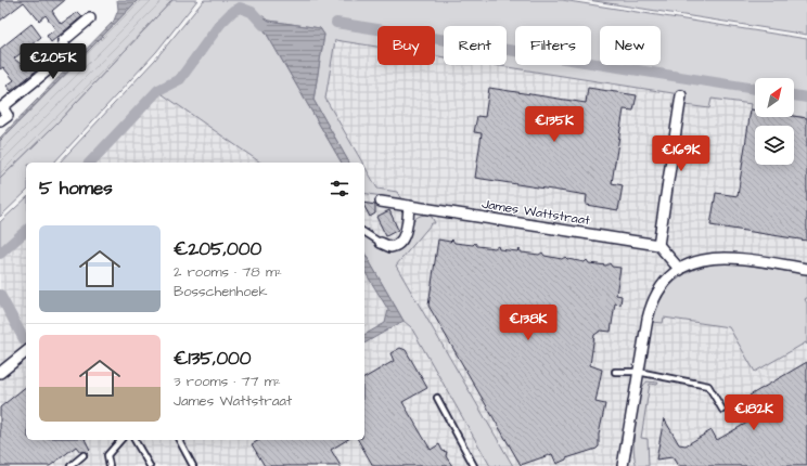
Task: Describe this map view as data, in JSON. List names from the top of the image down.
{
  "streets": {
    "street": ["James Wattstraat"]
  },
  "north": "top right",
  "page": {
    "chip": [
      "Buy",
      "Rent",
      "Filters",
      "New"
    ],
    "price": [
      "€205K",
      "€135K",
      "€169K",
      "€138K",
      "€182K"
    ],
    "heading": "5 homes",
    "list": [
      {
        "name": "€205,000",
        "note": "2 rooms · 78 m² · Bosschenhoek"
      },
      {
        "name": "€135,000",
        "note": "3 rooms · 77 m² · James Wattstraat"
      }
    ]
  }
}
